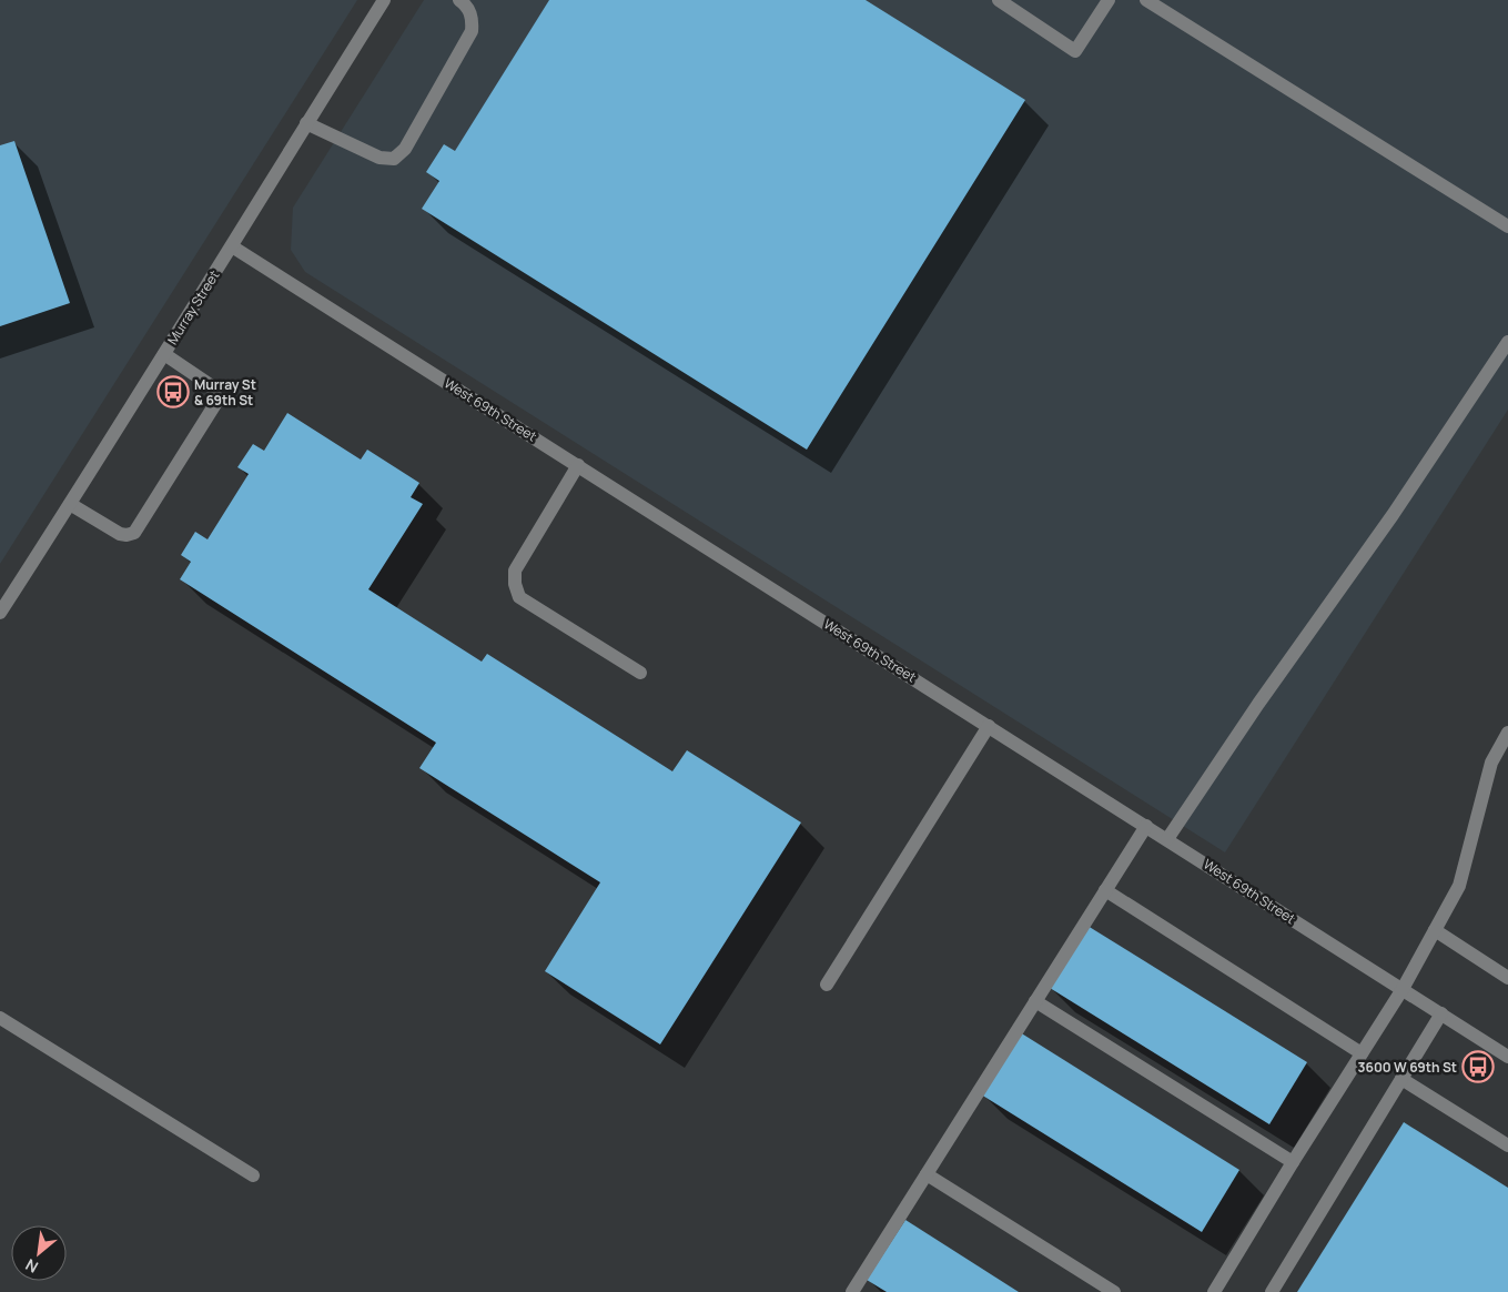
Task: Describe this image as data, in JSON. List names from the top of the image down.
{
  "streets": {
    "street": ["Murray Street", "West 69th Street"]
  },
  "crossings": [
    ["Murray Street", "West 69th Street"]
  ],
  "places": {
    "bus stop": ["Murray St & 69th St", "3600 W 69th St"]
  },
  "north": "bottom left"
}
